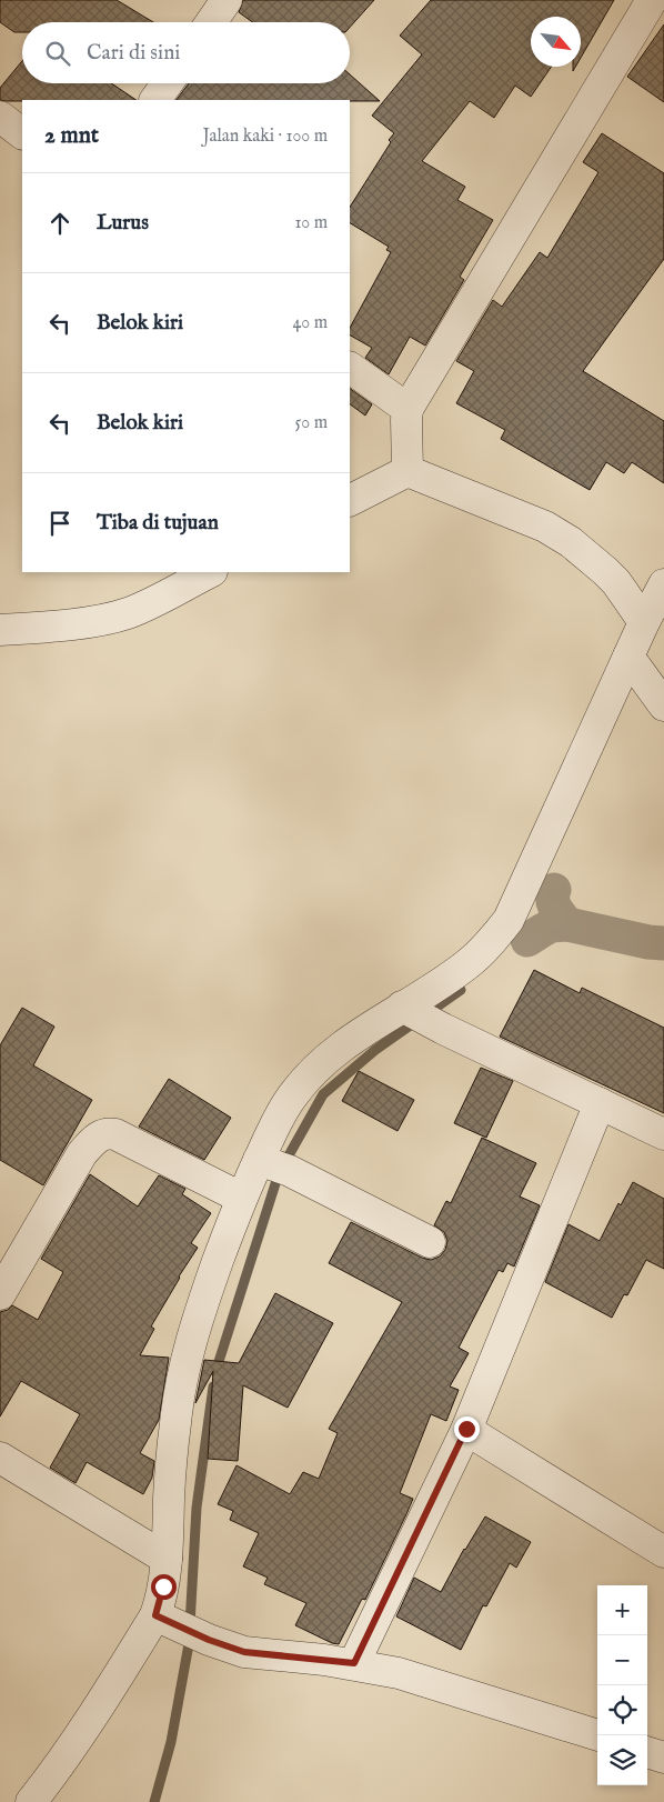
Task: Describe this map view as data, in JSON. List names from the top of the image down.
{
  "north": "bottom right",
  "page": {
    "search": "Cari di sini",
    "heading": ["2 mnt", "Jalan kaki · 100 m"],
    "list": [
      ["Lurus", "10 m"],
      ["Belok kiri", "40 m"],
      ["Belok kiri", "50 m"],
      "Tiba di tujuan"
    ],
    "map_buttons": ["+", "−"]
  }
}
